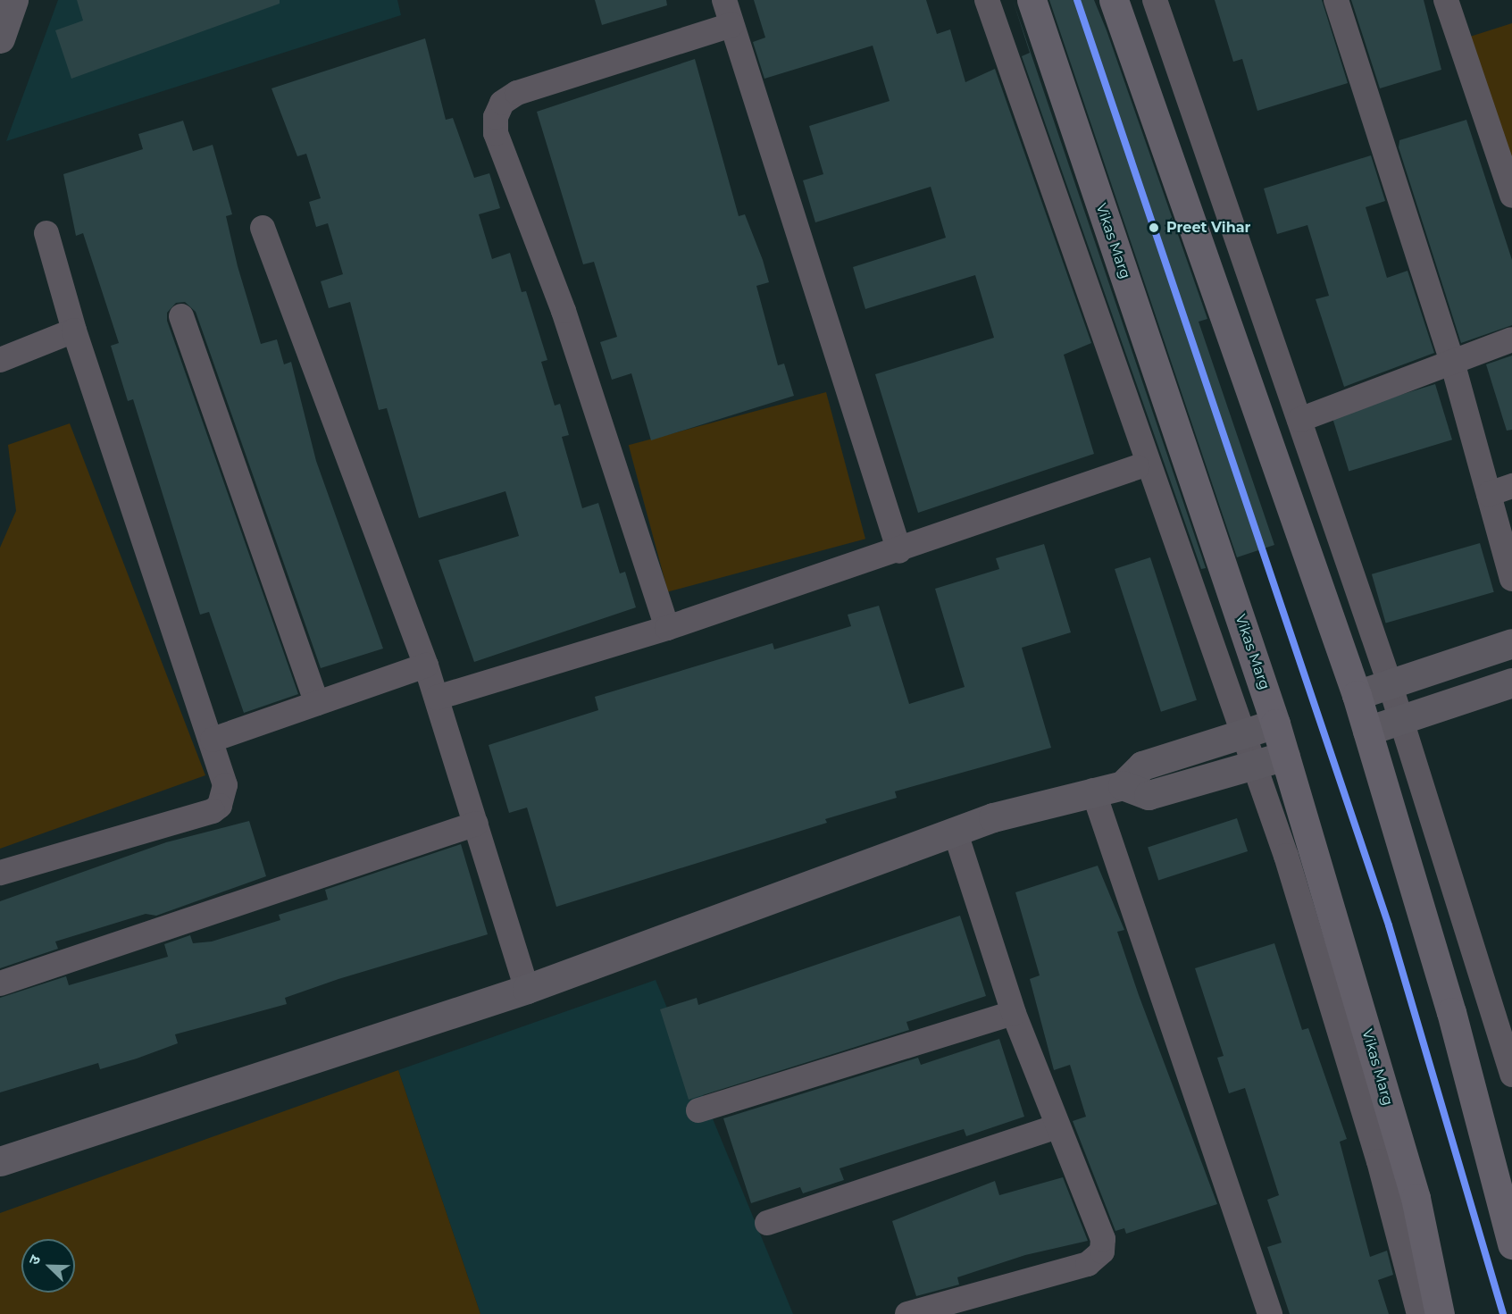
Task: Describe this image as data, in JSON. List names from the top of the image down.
{
  "streets": {
    "main road": ["Vikas Marg"]
  },
  "places": ["Preet Vihar"],
  "north": "top left"
}
